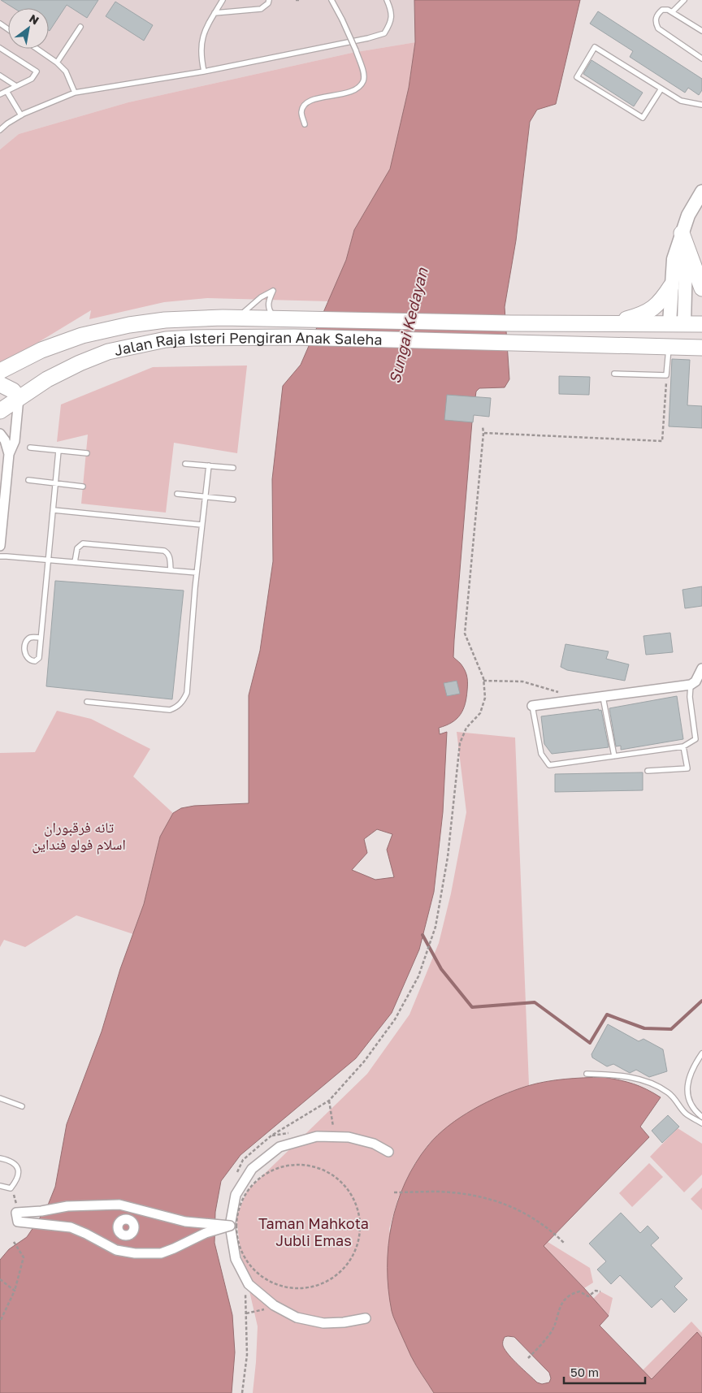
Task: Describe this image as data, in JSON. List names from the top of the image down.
{
  "streets": {
    "main road": ["Jalan Raja Isteri Pengiran Anak Saleha"]
  },
  "water": ["Sungai Kedayan"],
  "parks": ["تانه فرقبوران اسلام فولو فنداين", "Taman Mahkota Jubli Emas"],
  "scale_bar": "50 m",
  "north": "top right"
}
